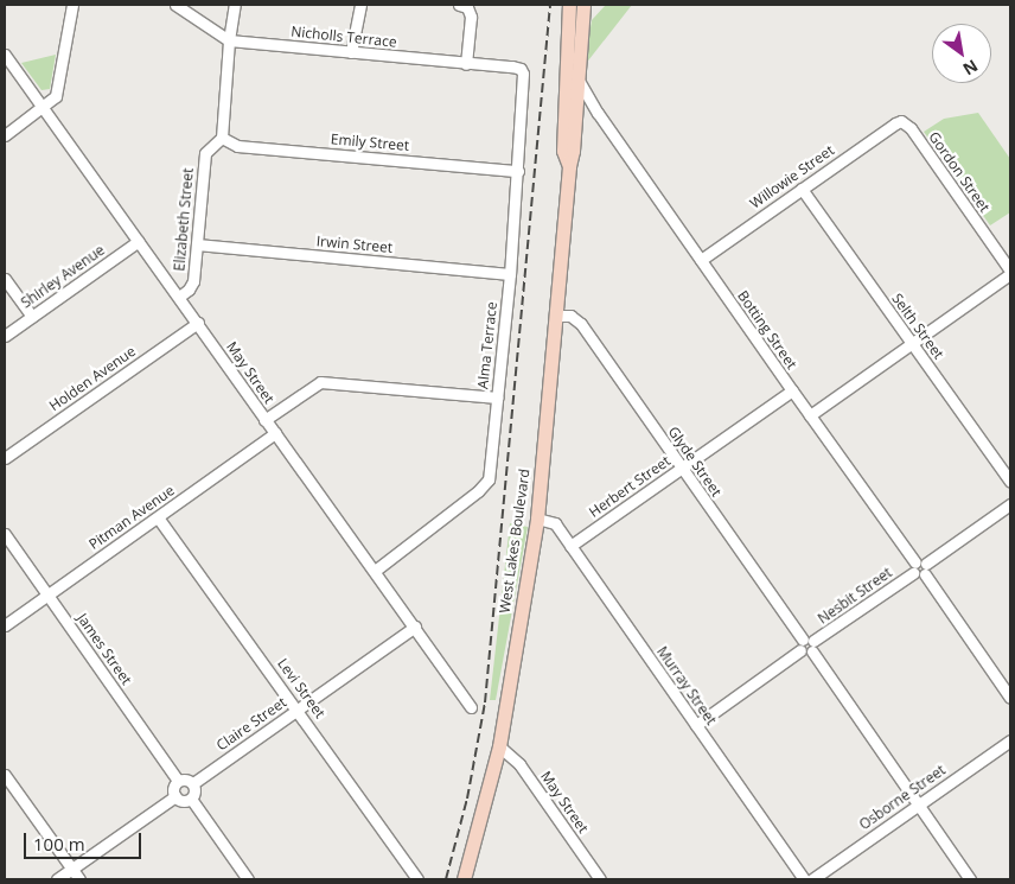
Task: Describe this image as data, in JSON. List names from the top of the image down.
{
  "streets": {
    "main road": ["West Lakes Boulevard"],
    "street": [
      "Nicholls Terrace",
      "Emily Street",
      "Gordon Street",
      "Willowie Street",
      "Elizabeth Street",
      "Irwin Street",
      "Shirley Avenue",
      "Selth Street",
      "Botting Street",
      "Alma Terrace",
      "May Street",
      "Holden Avenue",
      "Glyde Street",
      "Herbert Street",
      "Pitman Avenue",
      "Nesbit Street",
      "James Street",
      "Murray Street",
      "Levi Street",
      "Claire Street",
      "Osborne Street"
    ]
  },
  "crossings": [
    ["Nicholls Terrace", "Alma Terrace"],
    ["Emily Street", "Elizabeth Street"],
    ["Emily Street", "Alma Terrace"],
    ["Gordon Street", "Willowie Street"],
    ["Willowie Street", "Selth Street"],
    ["Willowie Street", "Botting Street"],
    ["Elizabeth Street", "Irwin Street"],
    ["Elizabeth Street", "May Street"],
    ["Irwin Street", "Alma Terrace"],
    ["Shirley Avenue", "May Street"],
    ["Botting Street", "Herbert Street"],
    ["Botting Street", "West Lakes Boulevard"],
    ["Botting Street", "Nesbit Street"],
    ["Alma Terrace", "May Street"],
    ["May Street", "Holden Avenue"],
    ["May Street", "Pitman Avenue"],
    ["May Street", "West Lakes Boulevard"],
    ["May Street", "Claire Street"],
    ["Glyde Street", "Herbert Street"],
    ["Glyde Street", "West Lakes Boulevard"],
    ["Glyde Street", "Nesbit Street"],
    ["Glyde Street", "Osborne Street"],
    ["Herbert Street", "Murray Street"],
    ["Pitman Avenue", "James Street"],
    ["Pitman Avenue", "Levi Street"],
    ["West Lakes Boulevard", "Murray Street"],
    ["Nesbit Street", "Murray Street"],
    ["James Street", "Claire Street"],
    ["Levi Street", "Claire Street"]
  ],
  "scale_bar": "100 m",
  "north": "bottom right"
}
